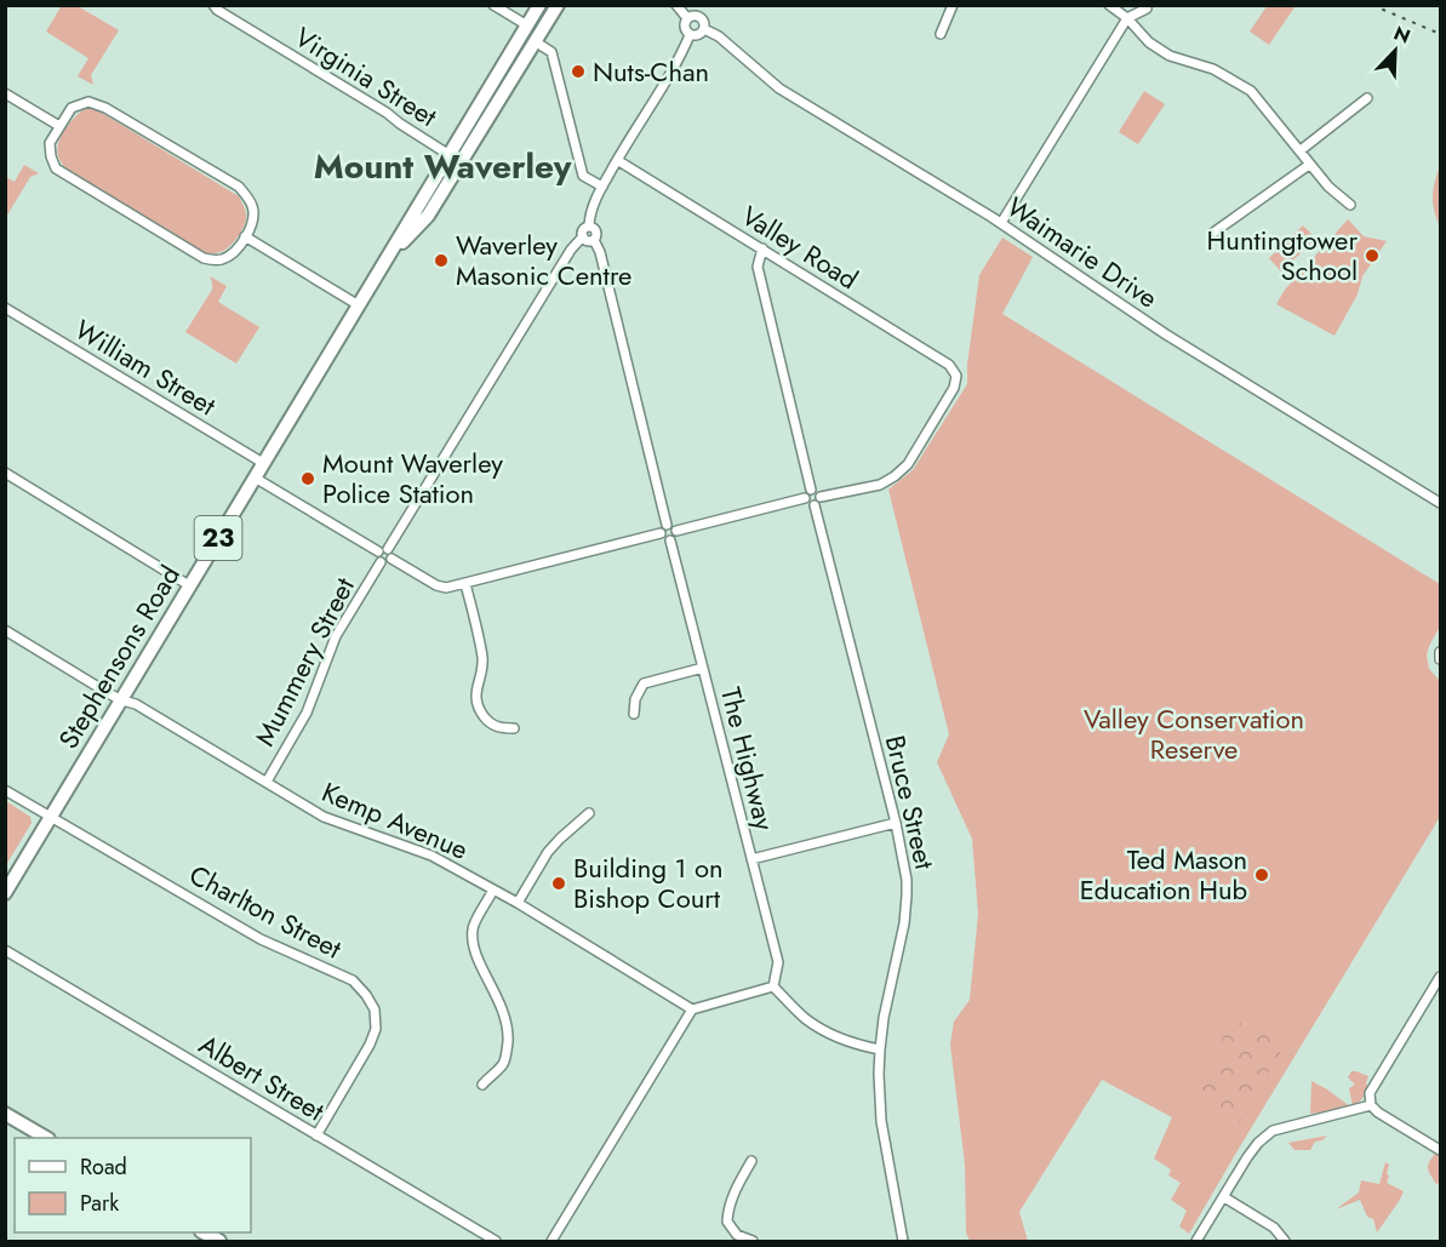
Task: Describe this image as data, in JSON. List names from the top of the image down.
{
  "streets": {
    "main road": ["23", "Stephensons Road"],
    "street": [
      "Virginia Street",
      "Valley Road",
      "Waimarie Drive",
      "William Street",
      "Mummery Street",
      "The Highway",
      "Bruce Street",
      "Kemp Avenue",
      "Charlton Street",
      "Albert Street"
    ]
  },
  "crossings": [
    ["Virginia Street", "Stephensons Road"],
    ["Valley Road", "Bruce Street"],
    ["William Street", "Stephensons Road"],
    ["Stephensons Road", "Kemp Avenue"],
    ["Stephensons Road", "Charlton Street"],
    ["Mummery Street", "Kemp Avenue"],
    ["Charlton Street", "Albert Street"]
  ],
  "districts": ["Mount Waverley"],
  "parks": ["Valley Conservation Reserve"],
  "places": [
    "Nuts-Chan",
    "Huntingtower School",
    "Waverley Masonic Centre",
    "Mount Waverley Police Station",
    "Ted Mason Education Hub",
    "Building 1 on Bishop Court"
  ],
  "legend": ["Road", "Park"],
  "north": "top right"
}
